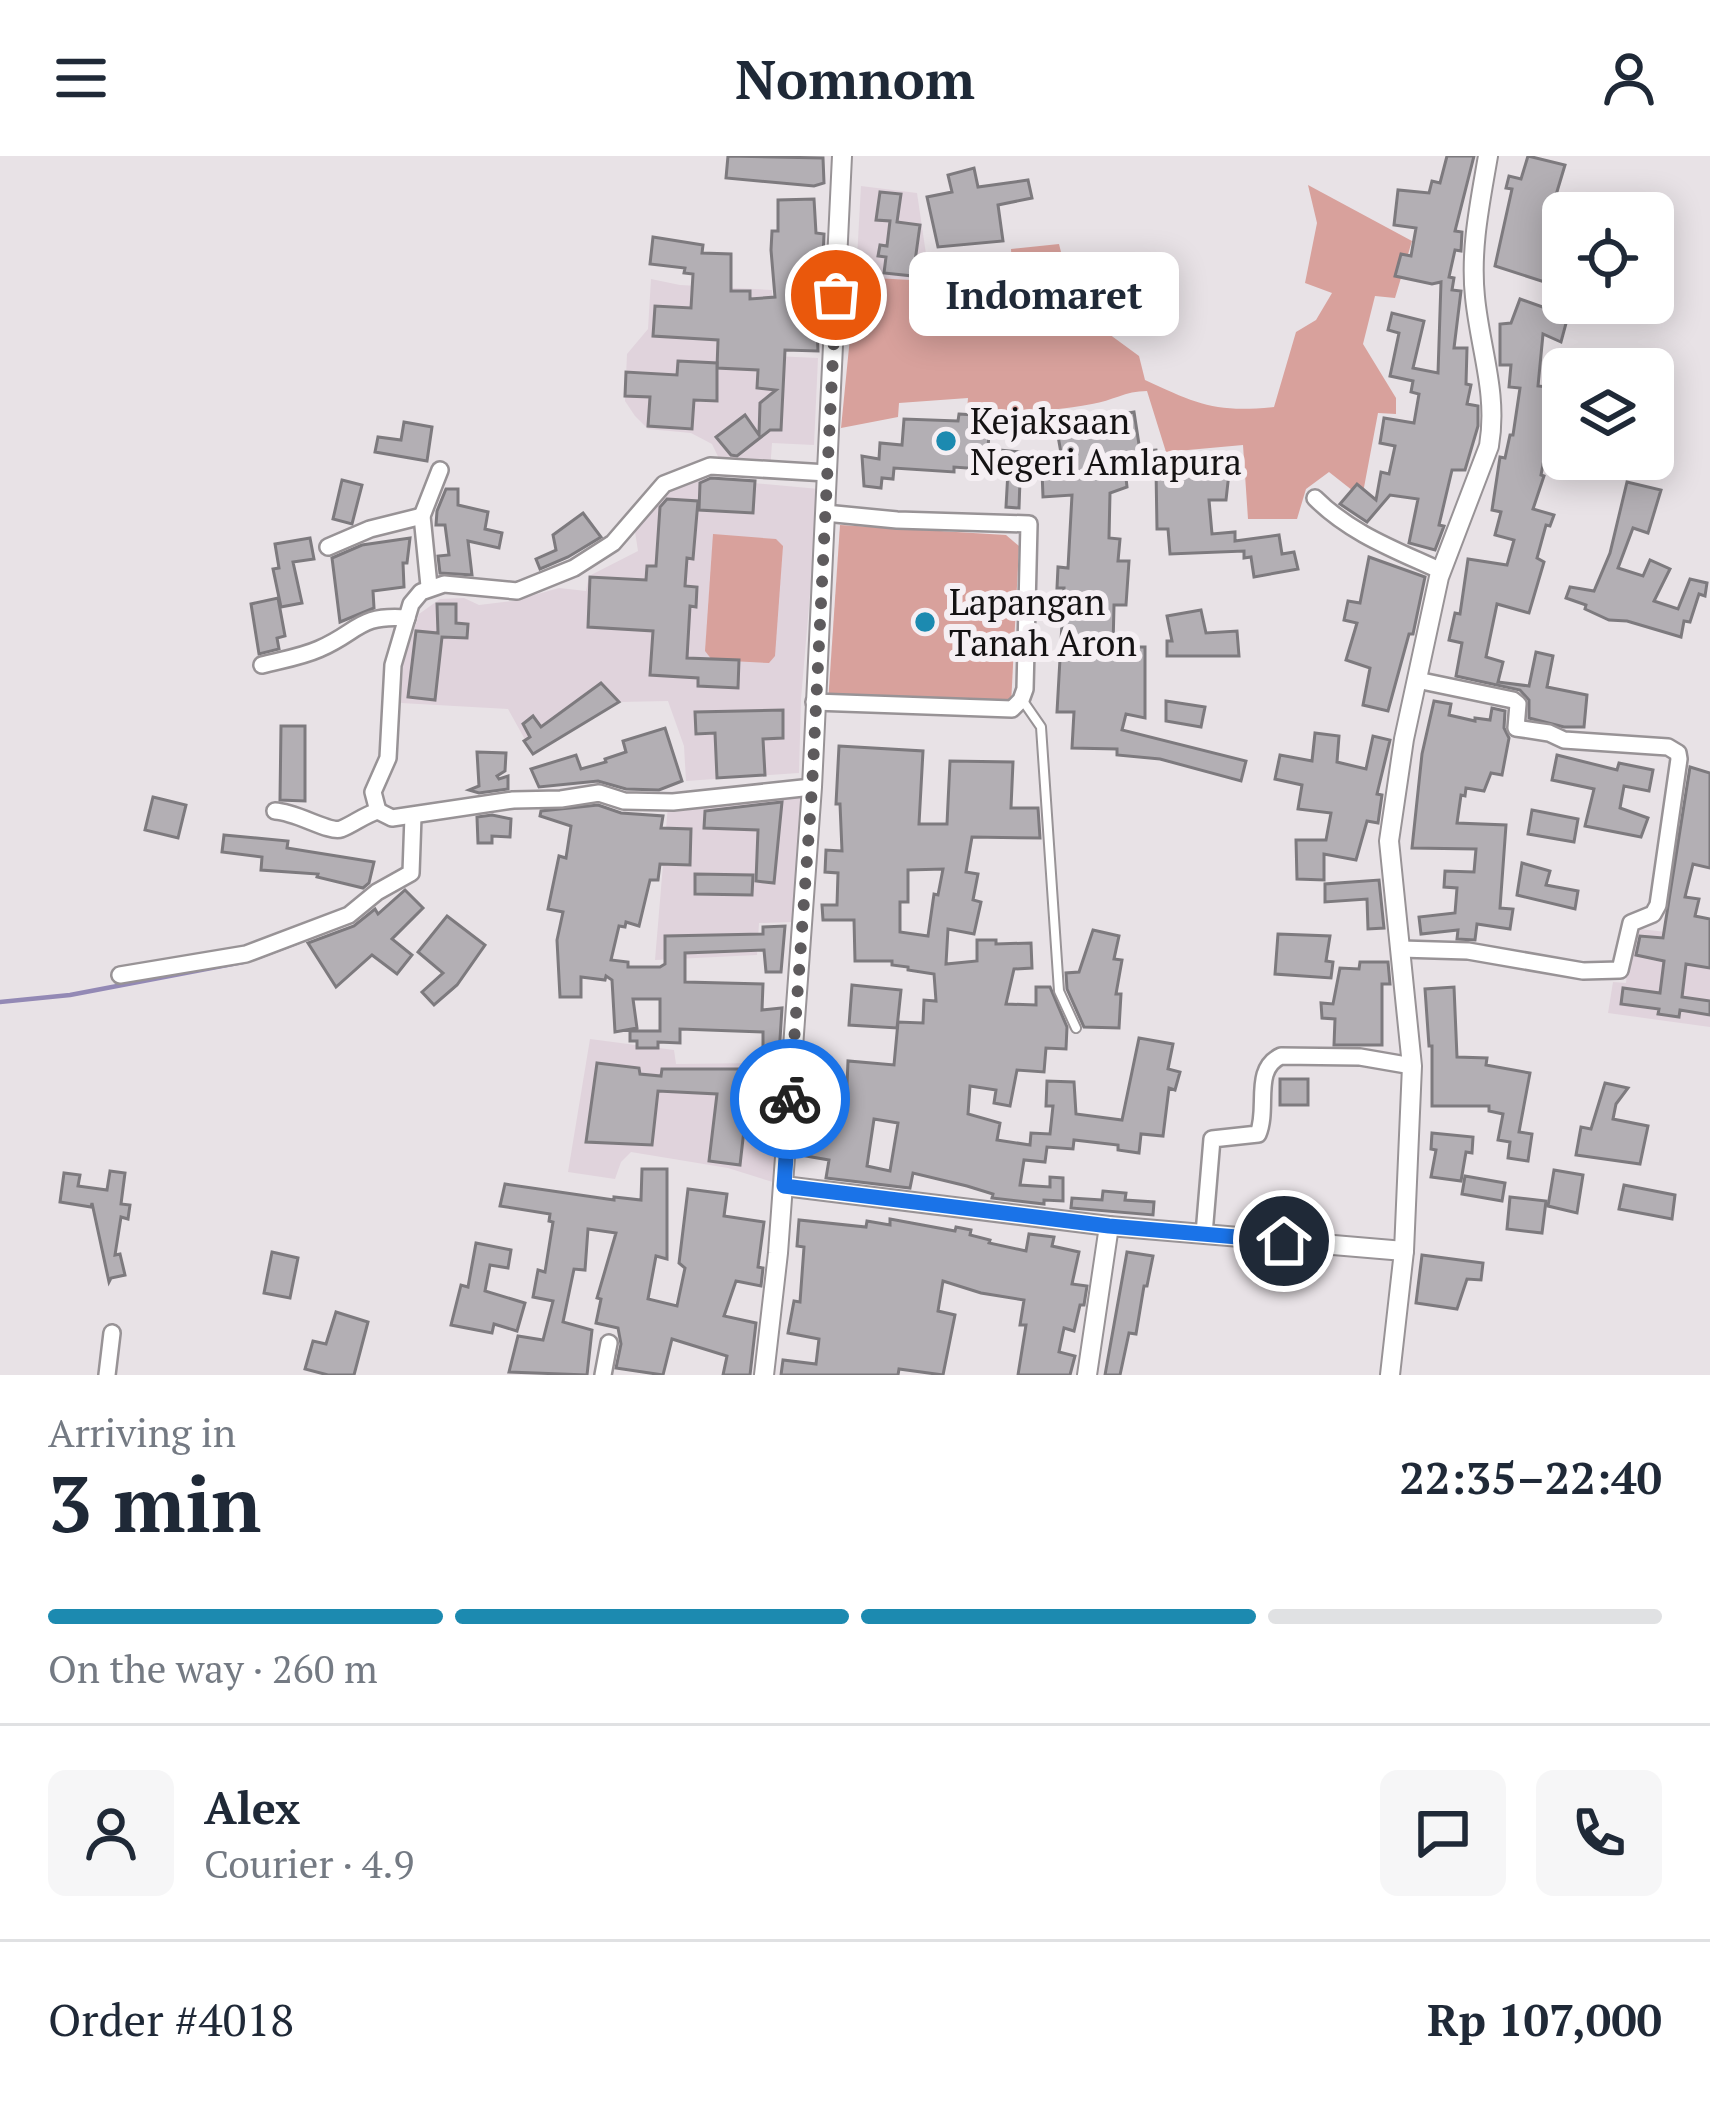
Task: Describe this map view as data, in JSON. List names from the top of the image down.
{
  "places": ["Indomaret", "Kejaksaan Negeri Amlapura", "Lapangan Tanah Aron"],
  "page": {
    "header": "Nomnom",
    "bubble": "Indomaret",
    "heading": ["3 min", "Arriving in", "22:35–22:40"],
    "panel": [
      "Alex",
      "Courier · 4.9",
      "Order #4018",
      "Rp 107,000"
    ],
    "bar": "On the way · 260 m"
  }
}
